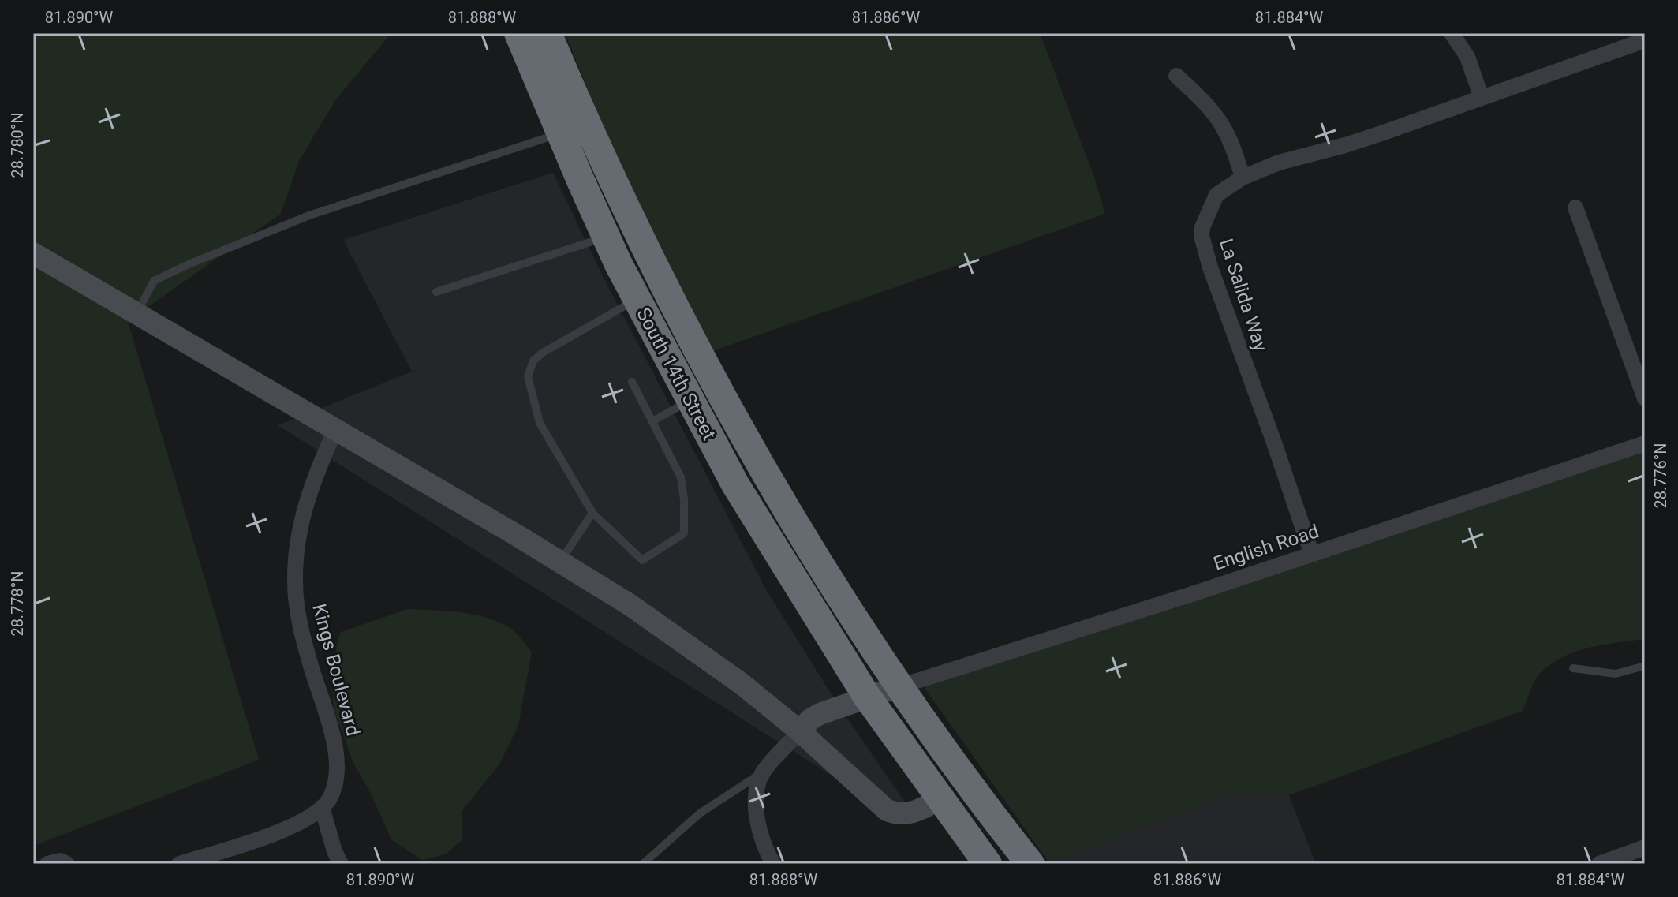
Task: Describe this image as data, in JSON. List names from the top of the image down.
{
  "streets": {
    "highway": ["South 14th Street"],
    "street": ["La Salida Way", "English Road", "Kings Boulevard"]
  },
  "crossings": [
    ["La Salida Way", "English Road"],
    ["South 14th Street", "English Road"]
  ],
  "coordinates": [
    "81.890°W",
    "81.888°W",
    "81.886°W",
    "81.884°W",
    "28.780°N",
    "28.776°N",
    "28.778°N"
  ]
}
